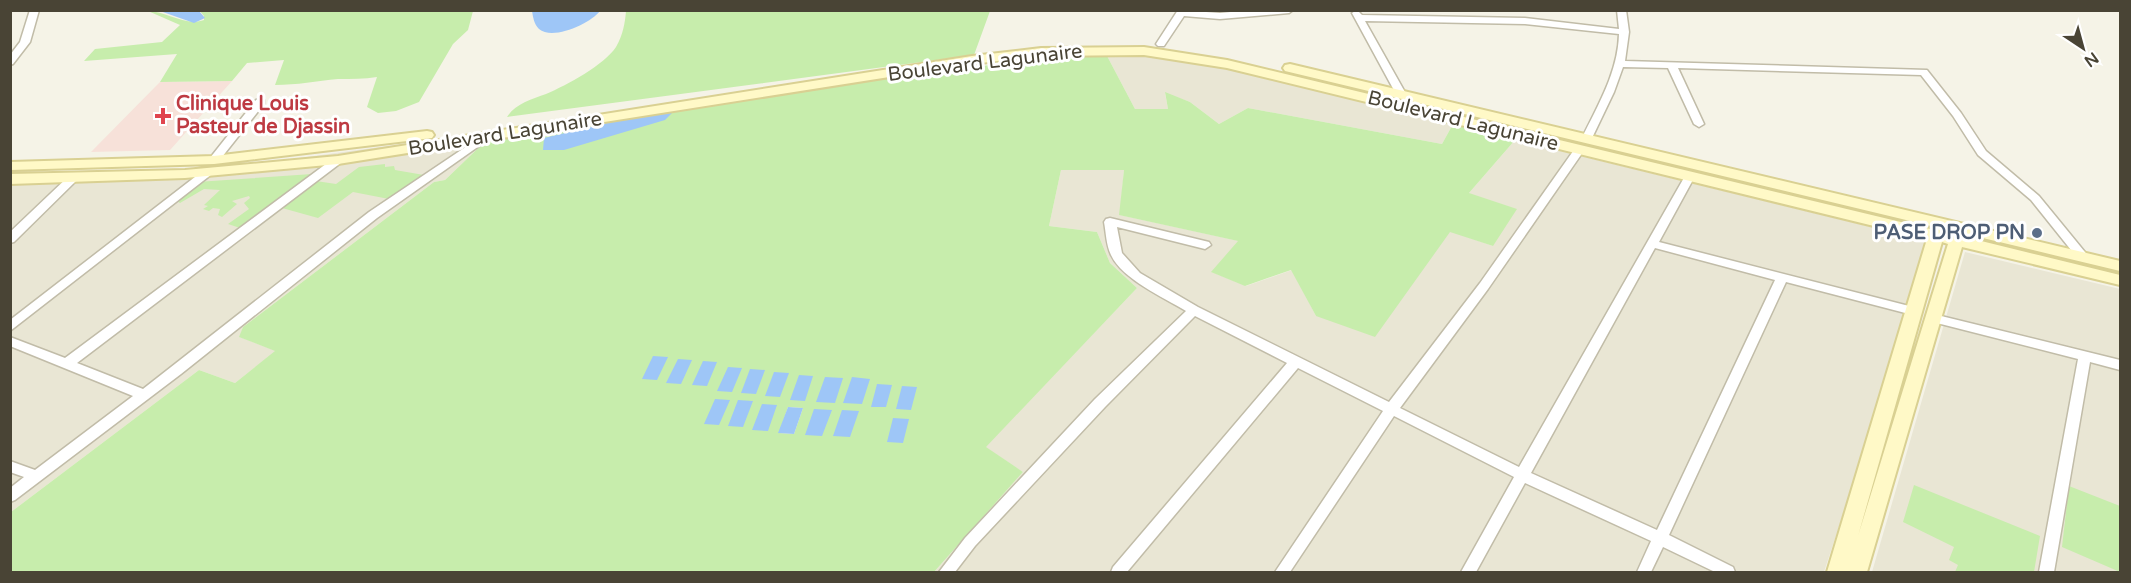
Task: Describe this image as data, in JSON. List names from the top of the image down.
{
  "streets": {
    "main road": ["Boulevard Lagunaire"]
  },
  "places": {
    "health": ["Clinique Louis Pasteur de Djassin"],
    "other": ["PASE DROP PN"]
  },
  "north": "bottom right"
}
